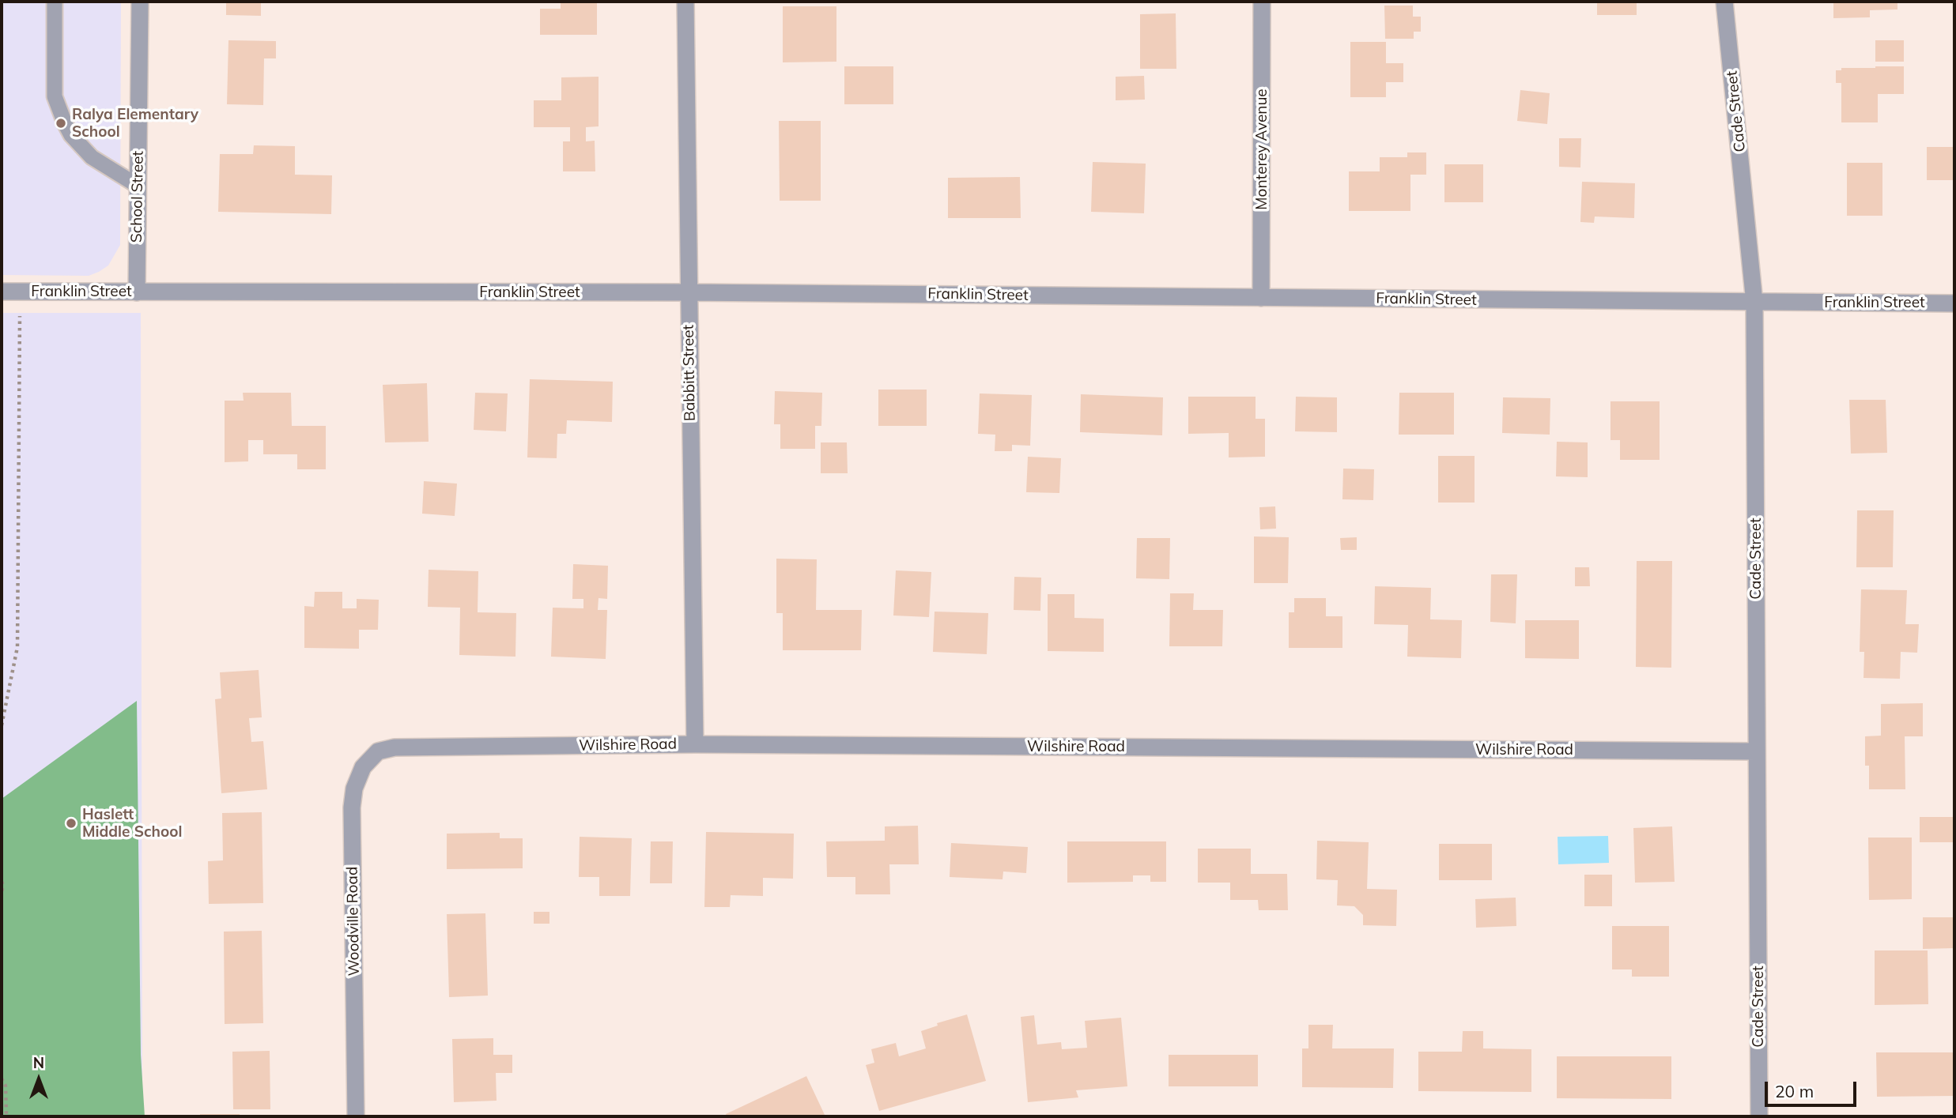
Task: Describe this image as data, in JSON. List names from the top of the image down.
{
  "streets": {
    "street": [
      "Cade Street",
      "Monterey Avenue",
      "School Street",
      "Franklin Street",
      "Babbitt Street",
      "Wilshire Road",
      "Woodville Road"
    ]
  },
  "crossings": [
    ["Cade Street", "Franklin Street"],
    ["Cade Street", "Wilshire Road"],
    ["Monterey Avenue", "Franklin Street"],
    ["School Street", "Franklin Street"],
    ["Franklin Street", "Babbitt Street"],
    ["Babbitt Street", "Wilshire Road"],
    ["Wilshire Road", "Woodville Road"]
  ],
  "places": ["Ralya Elementary School", "Haslett Middle School"],
  "scale_bar": "20 m",
  "north": "top"
}
